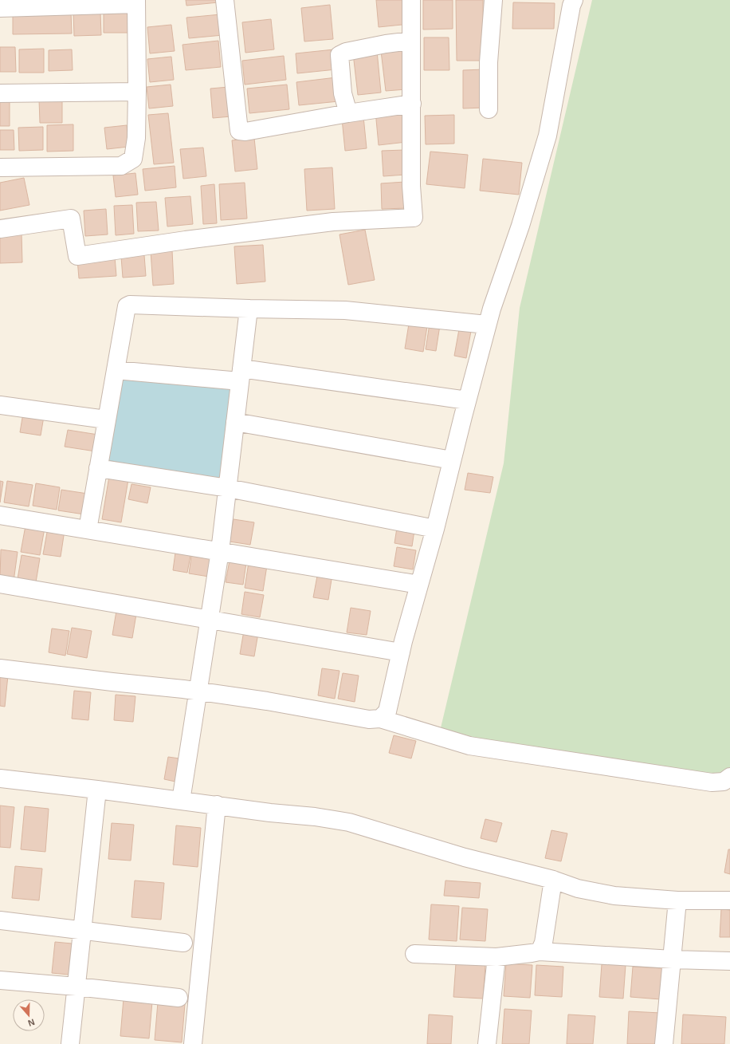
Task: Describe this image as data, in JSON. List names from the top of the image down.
{
  "north": "bottom"
}
